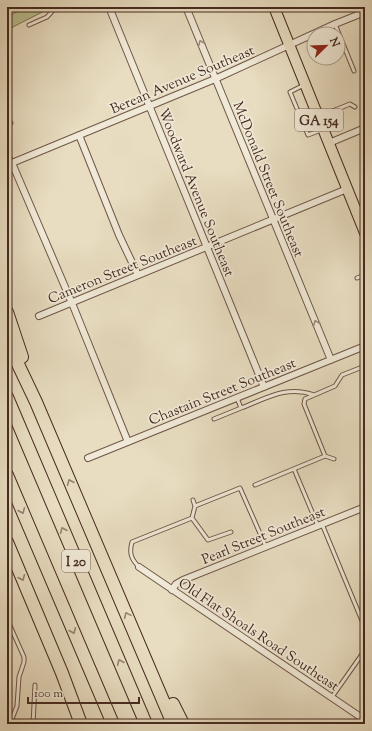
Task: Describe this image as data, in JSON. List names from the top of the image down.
{
  "streets": {
    "highway": ["I 20"],
    "main road": ["GA 154"],
    "street": [
      "Berean Avenue Southeast",
      "McDonald Street Southeast",
      "Woodward Avenue Southeast",
      "Cameron Street Southeast",
      "Chastain Street Southeast",
      "Pearl Street Southeast",
      "Old Flat Shoals Road Southeast"
    ]
  },
  "crossings": [
    ["Berean Avenue Southeast", "GA 154"],
    ["Berean Avenue Southeast", "McDonald Street Southeast"],
    ["Berean Avenue Southeast", "Woodward Avenue Southeast"],
    ["GA 154", "Cameron Street Southeast"],
    ["McDonald Street Southeast", "Cameron Street Southeast"],
    ["McDonald Street Southeast", "Chastain Street Southeast"],
    ["Woodward Avenue Southeast", "Cameron Street Southeast"],
    ["Woodward Avenue Southeast", "Chastain Street Southeast"],
    ["Pearl Street Southeast", "Old Flat Shoals Road Southeast"]
  ],
  "one_way": ["McDonald Street Southeast"],
  "scale_bar": "100 m",
  "north": "top right"
}
